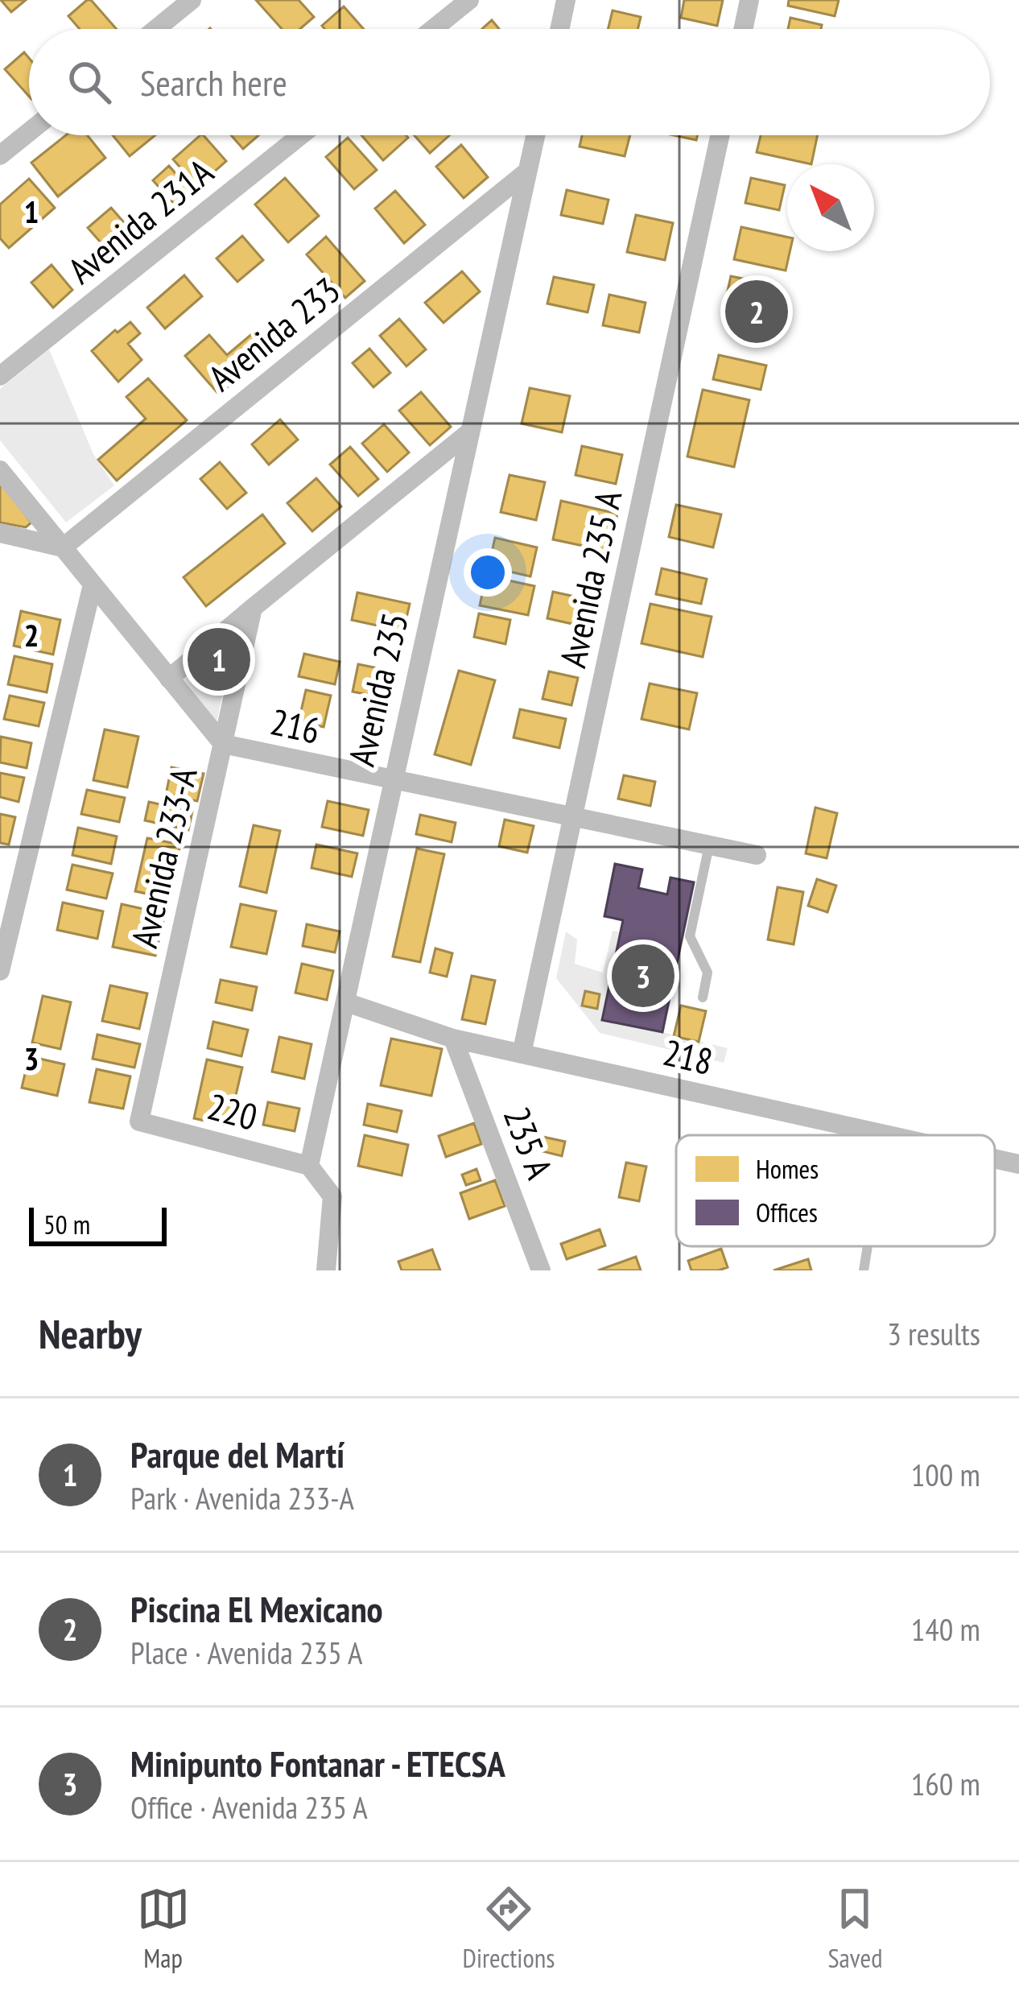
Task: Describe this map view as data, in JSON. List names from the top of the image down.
{
  "streets": {
    "street": [
      "Avenida 231A",
      "Avenida 233",
      "Avenida 235 A",
      "Avenida 235",
      "216",
      "Avenida 233-A",
      "218",
      "220",
      "235 A"
    ]
  },
  "crossings": [
    ["Avenida 233", "Avenida 235"],
    ["Avenida 233", "216"],
    ["Avenida 235 A", "216"],
    ["Avenida 235 A", "218"],
    ["Avenida 235", "216"],
    ["Avenida 235", "218"],
    ["Avenida 235", "220"],
    ["216", "Avenida 233-A"],
    ["Avenida 233-A", "220"],
    ["218", "235 A"]
  ],
  "legend": ["Homes", "Offices"],
  "scale_bar": "50 m",
  "north": "top left",
  "page": {
    "search": "Search here",
    "pins": ["2", "1", "3"],
    "scale": "50 m",
    "heading": ["Nearby", "3 results"],
    "list": [
      {
        "mark": "1",
        "name": "Parque del Martí",
        "note": "Park · Avenida 233-A",
        "value": "100 m"
      },
      {
        "mark": "2",
        "name": "Piscina El Mexicano",
        "note": "Place · Avenida 235 A",
        "value": "140 m"
      },
      {
        "mark": "3",
        "name": "Minipunto Fontanar - ETECSA",
        "note": "Office · Avenida 235 A",
        "value": "160 m"
      }
    ],
    "nav": ["Map", "Directions", "Saved"]
  },
  "grid": {
    "rows": ["1", "2", "3"]
  }
}
